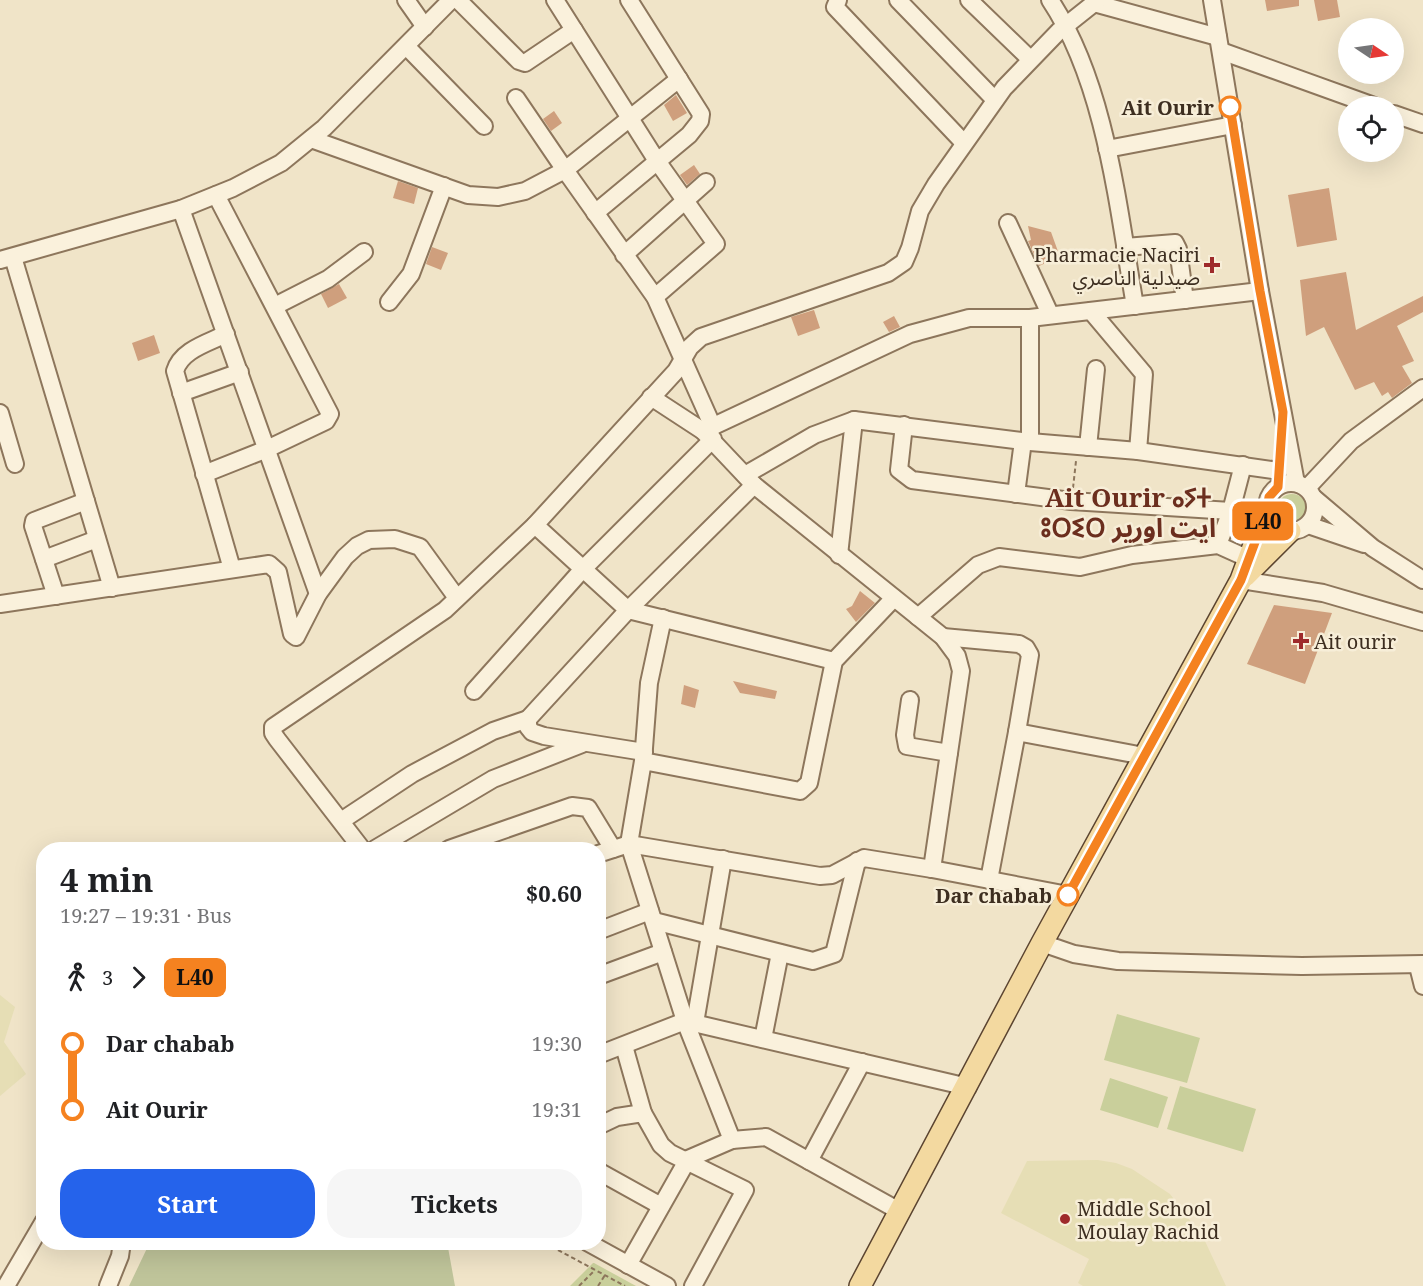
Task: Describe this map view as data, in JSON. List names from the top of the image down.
{
  "districts": ["Ait Ourir ⴰⵢⵜ ⵓⵔⵉⵔ ايت اورير"],
  "places": {
    "other": ["Ait Ourir", "Dar chabab", "Middle School Moulay Rachid"],
    "health": ["Pharmacie Naciri صيدلية الناصري", "Ait ourir"]
  },
  "lines": ["bus line L40"],
  "north": "right",
  "page": {
    "on_map": "L40",
    "heading": ["4 min", "19:27 – 19:31 · Bus", "$0.60"],
    "legs": ["3", "L40"],
    "list": [
      {
        "name": "Dar chabab",
        "value": "19:30"
      },
      {
        "name": "Ait Ourir",
        "value": "19:31"
      }
    ],
    "buttons": ["Start", "Tickets"]
  }
}
